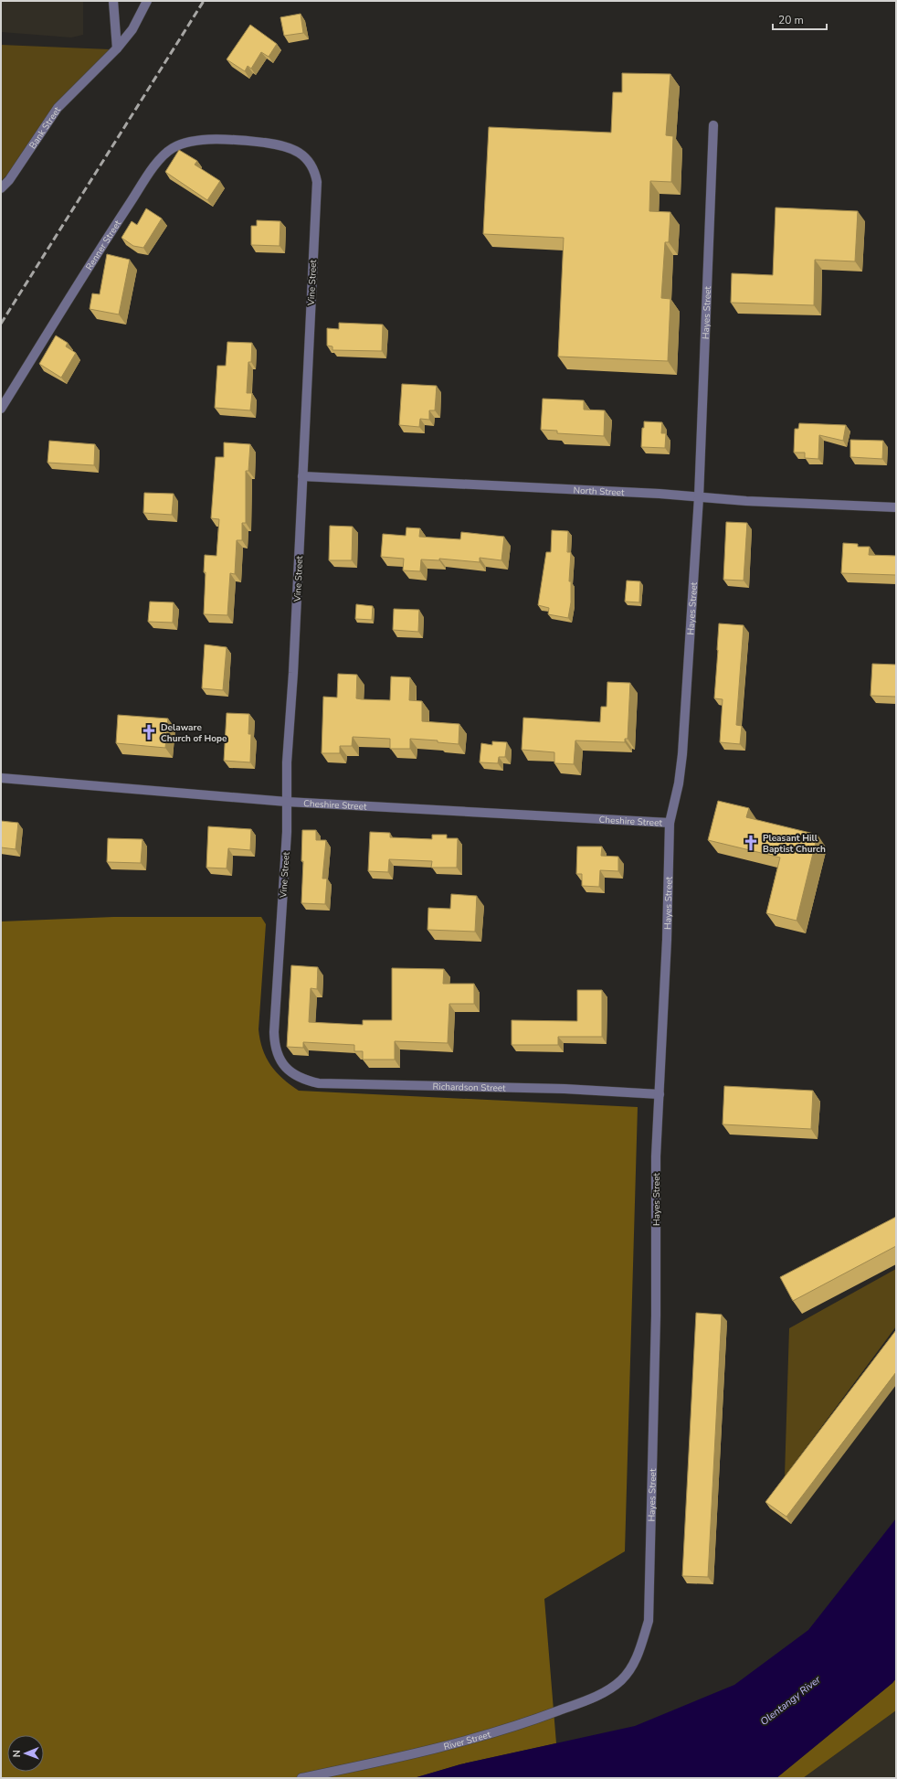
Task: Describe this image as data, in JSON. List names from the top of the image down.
{
  "streets": {
    "street": [
      "Bank Street",
      "Renner Street",
      "Vine Street",
      "Hayes Street",
      "North Street",
      "Cheshire Street",
      "Richardson Street",
      "River Street"
    ]
  },
  "crossings": [
    ["Renner Street", "Vine Street"],
    ["Vine Street", "North Street"],
    ["Vine Street", "Cheshire Street"],
    ["Vine Street", "Richardson Street"],
    ["Hayes Street", "North Street"],
    ["Hayes Street", "Cheshire Street"],
    ["Hayes Street", "Richardson Street"],
    ["Hayes Street", "River Street"]
  ],
  "water": ["Olentangy River"],
  "places": {
    "church": ["Delaware Church of Hope", "Pleasant Hill Baptist Church"]
  },
  "scale_bar": "20 m",
  "north": "left"
}
